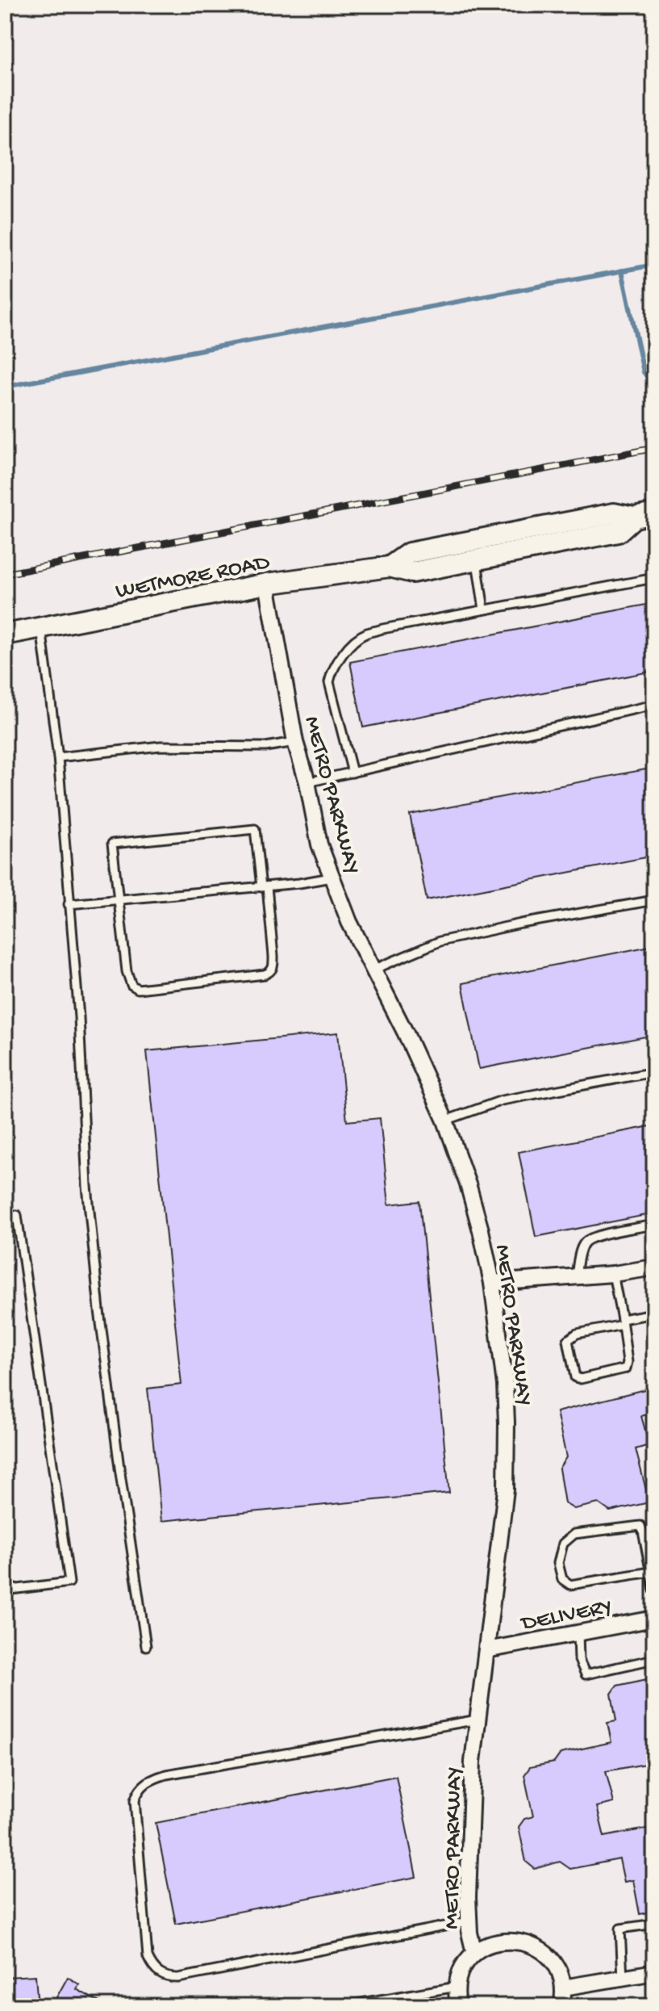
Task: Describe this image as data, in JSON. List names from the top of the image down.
{
  "streets": {
    "main road": ["WETMORE ROAD"],
    "street": ["METRO PARKWAY", "DELIVERY"]
  },
  "crossings": [
    ["WETMORE ROAD", "METRO PARKWAY"],
    ["METRO PARKWAY", "DELIVERY"]
  ]
}
